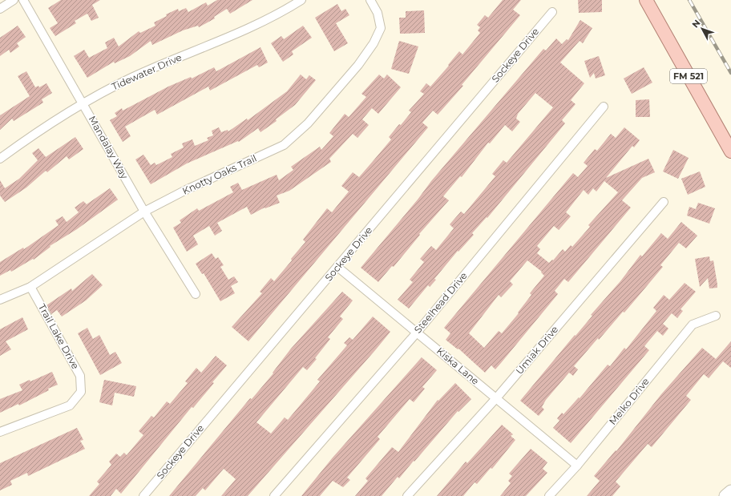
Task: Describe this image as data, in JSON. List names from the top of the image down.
{
  "streets": {
    "main road": ["FM 521"],
    "street": [
      "Sockeye Drive",
      "Tidewater Drive",
      "Mandalay Way",
      "Knotty Oaks Trail",
      "Steelhead Drive",
      "Trail Lake Drive",
      "Umiak Drive",
      "Kiska Lane",
      "Meiko Drive"
    ]
  },
  "crossings": [
    ["Sockeye Drive", "Kiska Lane"],
    ["Tidewater Drive", "Mandalay Way"],
    ["Mandalay Way", "Knotty Oaks Trail"],
    ["Knotty Oaks Trail", "Trail Lake Drive"],
    ["Steelhead Drive", "Kiska Lane"],
    ["Umiak Drive", "Kiska Lane"],
    ["Kiska Lane", "Meiko Drive"]
  ],
  "north": "top left"
}
